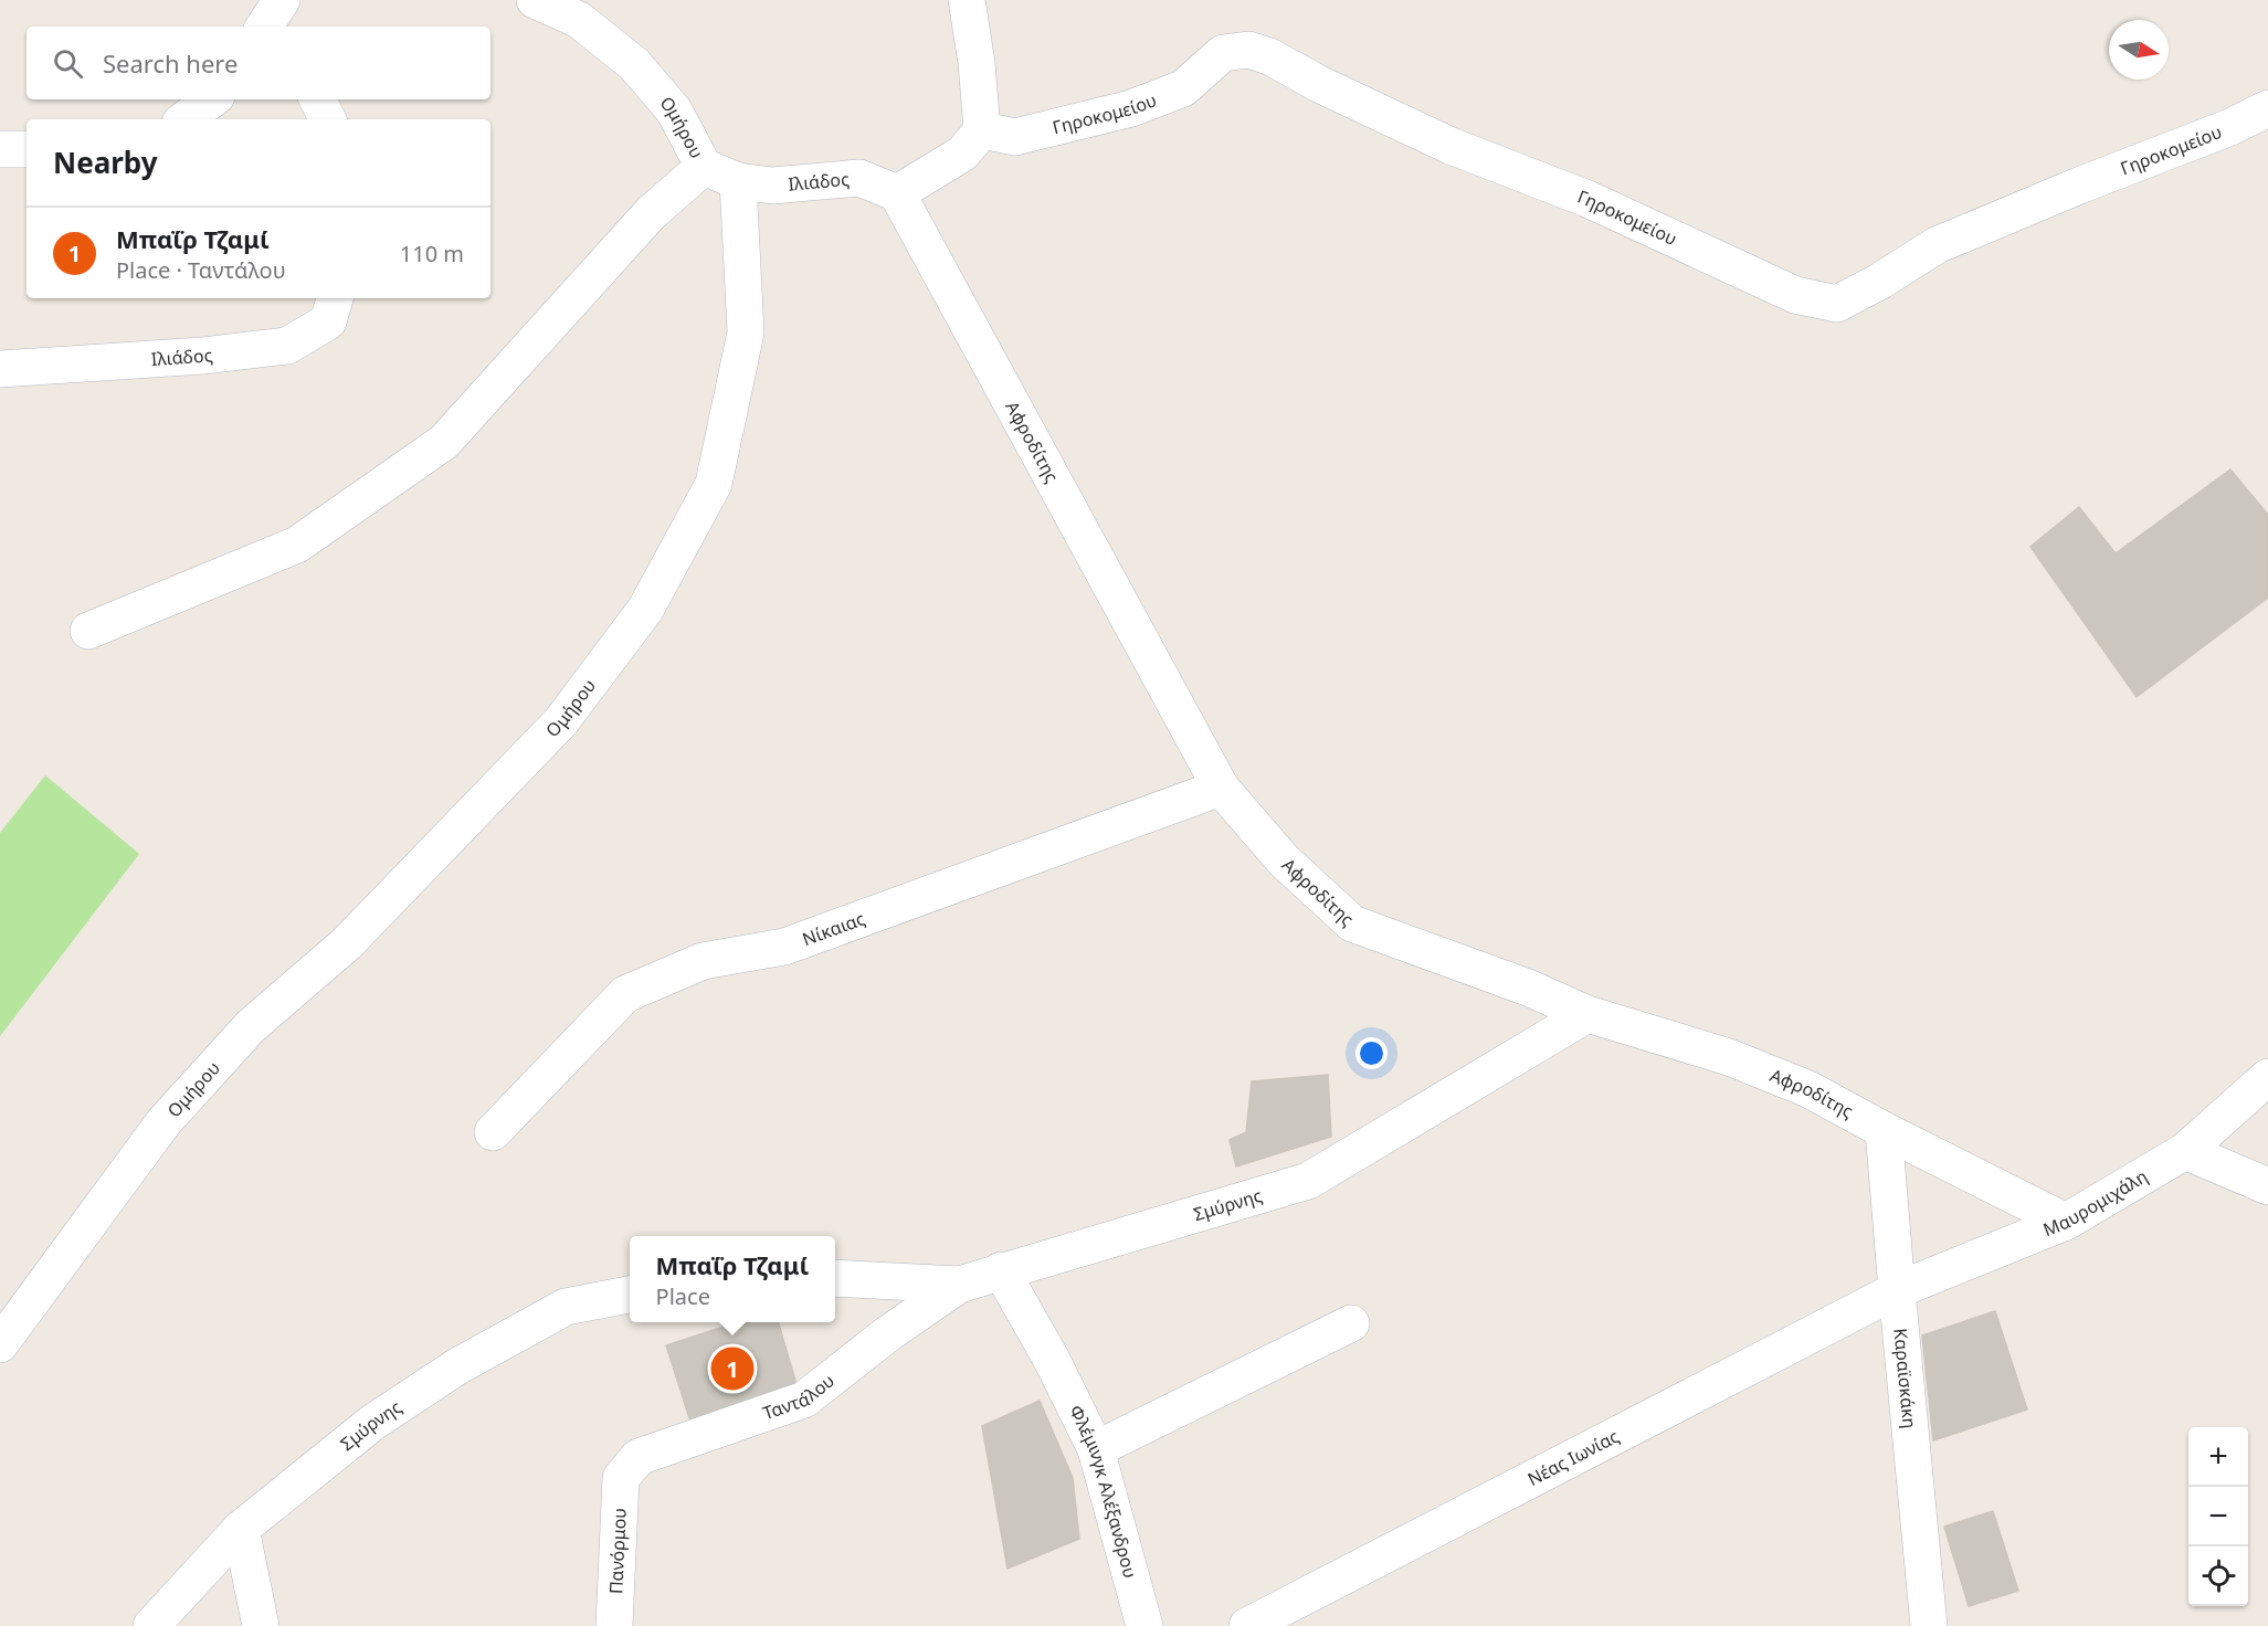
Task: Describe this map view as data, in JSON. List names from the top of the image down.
{
  "streets": {
    "street": [
      "Γηροκομείου",
      "Ομήρου",
      "Ιλιάδος",
      "Αφροδίτης",
      "Νίκαιας",
      "Μαυρομιχάλη",
      "Σμύρνης",
      "Καραϊσκάκη",
      "Ταντάλου",
      "Νέας Ιωνίας",
      "Φλέμινγκ Αλέξανδρου",
      "Πανόρμου"
    ]
  },
  "crossings": [
    ["Ομήρου", "Ιλιάδος"],
    ["Ιλιάδος", "Αφροδίτης"],
    ["Αφροδίτης", "Νίκαιας"],
    ["Αφροδίτης", "Μαυρομιχάλη"],
    ["Αφροδίτης", "Σμύρνης"],
    ["Αφροδίτης", "Καραϊσκάκη"],
    ["Μαυρομιχάλη", "Καραϊσκάκη"],
    ["Μαυρομιχάλη", "Νέας Ιωνίας"],
    ["Σμύρνης", "Ταντάλου"],
    ["Σμύρνης", "Φλέμινγκ Αλέξανδρου"],
    ["Καραϊσκάκη", "Νέας Ιωνίας"],
    ["Ταντάλου", "Πανόρμου"]
  ],
  "north": "right",
  "page": {
    "search": "Search here",
    "heading": "Nearby",
    "list": [
      {
        "mark": "1",
        "name": "Μπαΐρ Τζαμί",
        "note": "Place · Ταντάλου",
        "value": "110 m"
      }
    ],
    "popup": ["Μπαΐρ Τζαμί", "Place"],
    "pins": "1",
    "map_buttons": ["+", "−"]
  }
}
